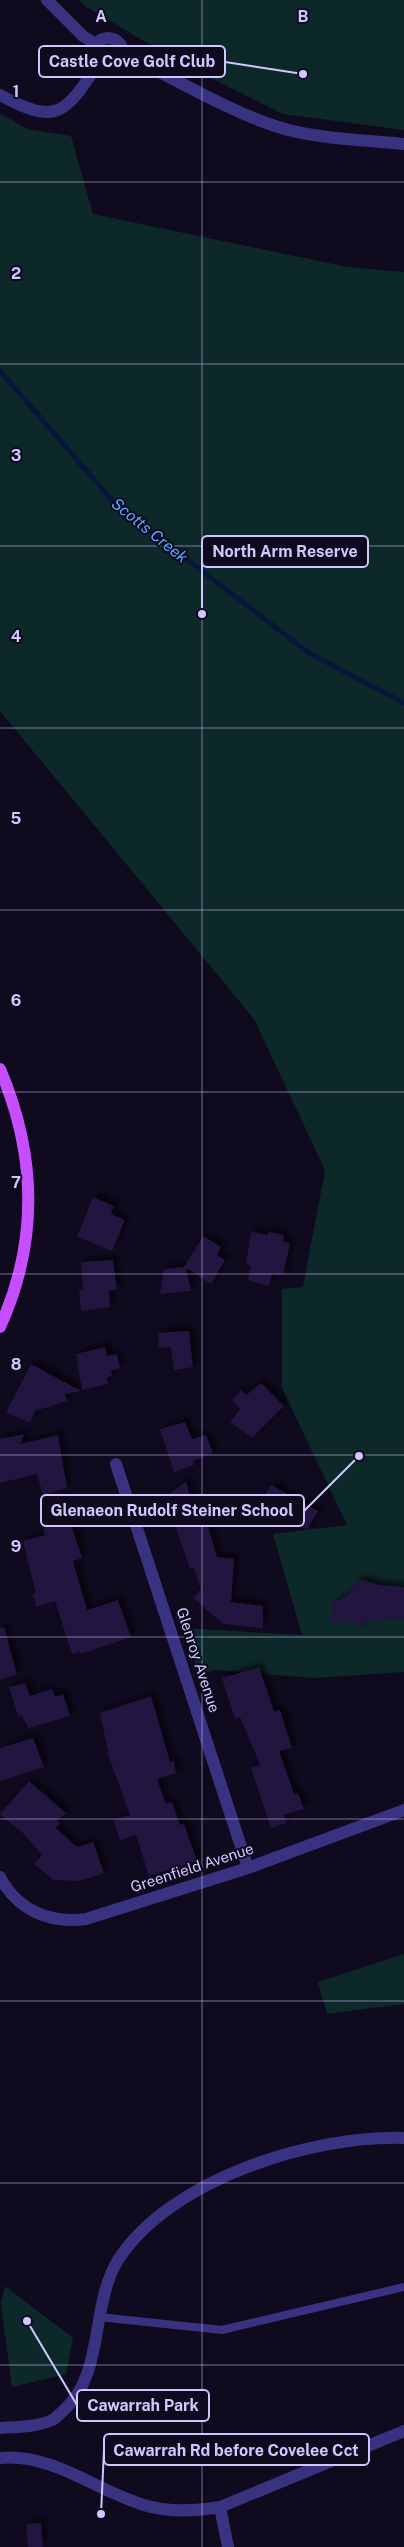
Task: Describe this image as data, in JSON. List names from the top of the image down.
{
  "streets": {
    "street": ["Glenroy Avenue", "Greenfield Avenue"]
  },
  "crossings": [
    ["Glenroy Avenue", "Greenfield Avenue"]
  ],
  "water": ["Scotts Creek"],
  "places": [
    "Castle Cove Golf Club",
    "North Arm Reserve",
    "Glenaeon Rudolf Steiner School",
    "Cawarrah Park",
    "Cawarrah Rd before Covelee Cct"
  ],
  "grid": {
    "columns": ["A", "B"],
    "rows": [
      "1",
      "2",
      "3",
      "4",
      "5",
      "6",
      "7",
      "8",
      "9"
    ]
  }
}
